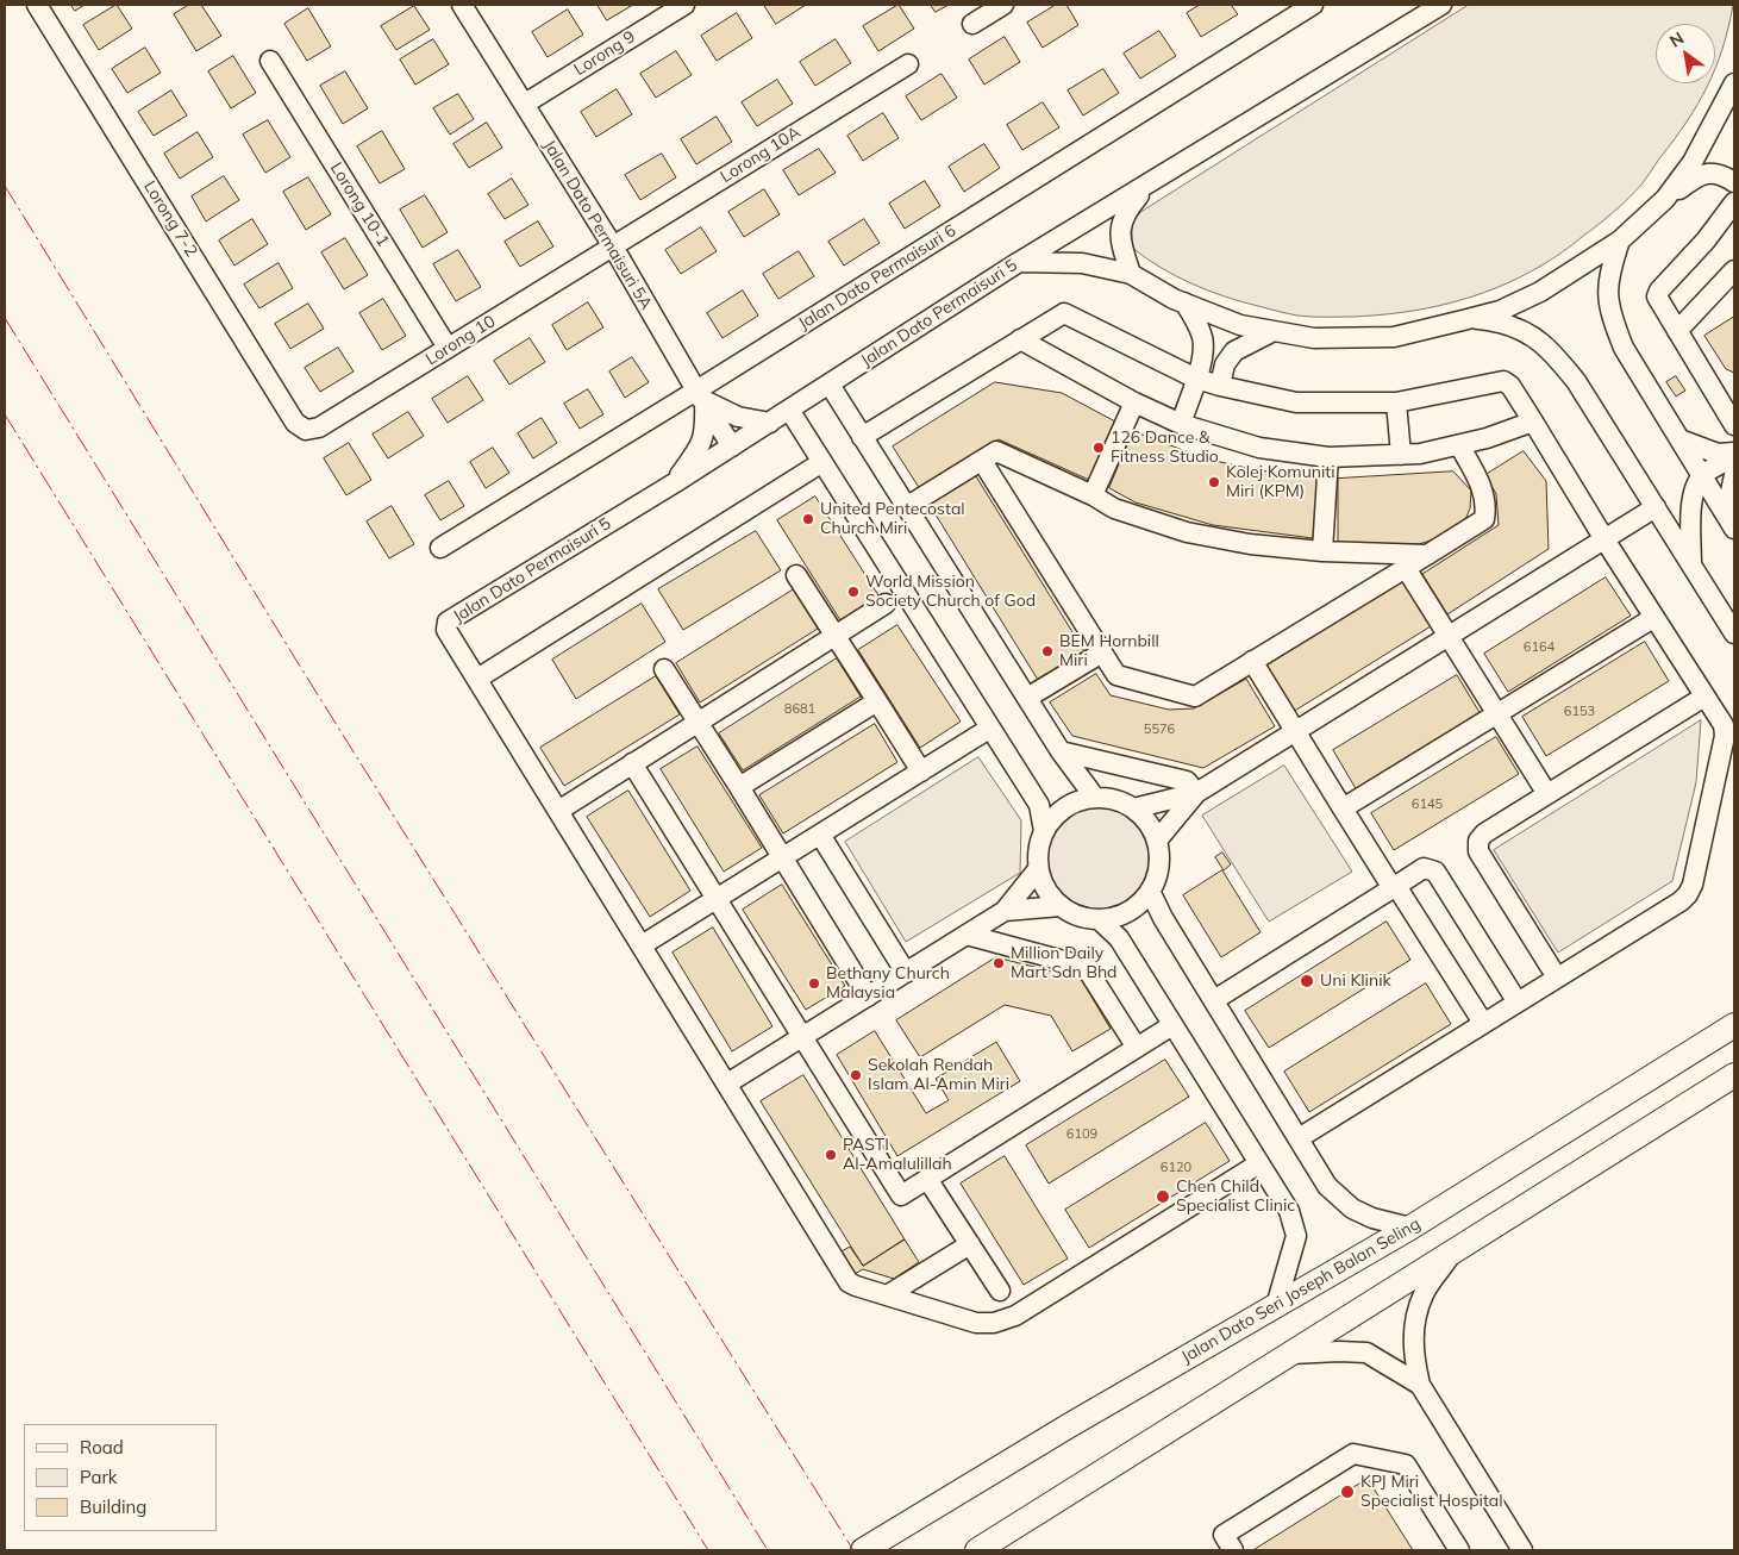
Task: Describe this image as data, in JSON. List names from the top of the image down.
{
  "streets": {
    "main road": ["Jalan Dato Seri Joseph Balan Seling"],
    "street": [
      "Lorong 9",
      "Lorong 10A",
      "Lorong 10-1",
      "Lorong 7-2",
      "Jalan Dato Permaisuri 5A",
      "Jalan Dato Permaisuri 6",
      "Jalan Dato Permaisuri 5",
      "Lorong 10"
    ]
  },
  "crossings": [
    ["Lorong 9", "Jalan Dato Permaisuri 5A"],
    ["Lorong 10A", "Jalan Dato Permaisuri 5A"],
    ["Lorong 10A", "Lorong 10"],
    ["Lorong 10-1", "Lorong 10"],
    ["Lorong 7-2", "Lorong 10"],
    ["Jalan Dato Permaisuri 5A", "Jalan Dato Permaisuri 6"],
    ["Jalan Dato Permaisuri 5A", "Jalan Dato Permaisuri 5"],
    ["Jalan Dato Permaisuri 5A", "Lorong 10"]
  ],
  "places": [
    "126 Dance & Fitness Studio",
    "Kolej Komuniti Miri (KPM)",
    "United Pentecostal Church Miri",
    "World Mission Society Church of God",
    "BEM Hornbill Miri",
    "Million Daily Mart Sdn Bhd",
    "Uni Klinik",
    "Bethany Church Malaysia",
    "Sekolah Rendah Islam Al-Amin Miri",
    "PASTI Al-Amalulillah",
    "Chen Child Specialist Clinic",
    "KPJ Miri Specialist Hospital"
  ],
  "house_numbers": [
    "6164",
    "8681",
    "6153",
    "5576",
    "6145",
    "6109",
    "6120"
  ],
  "legend": ["Road", "Park", "Building"],
  "north": "top left"
}
